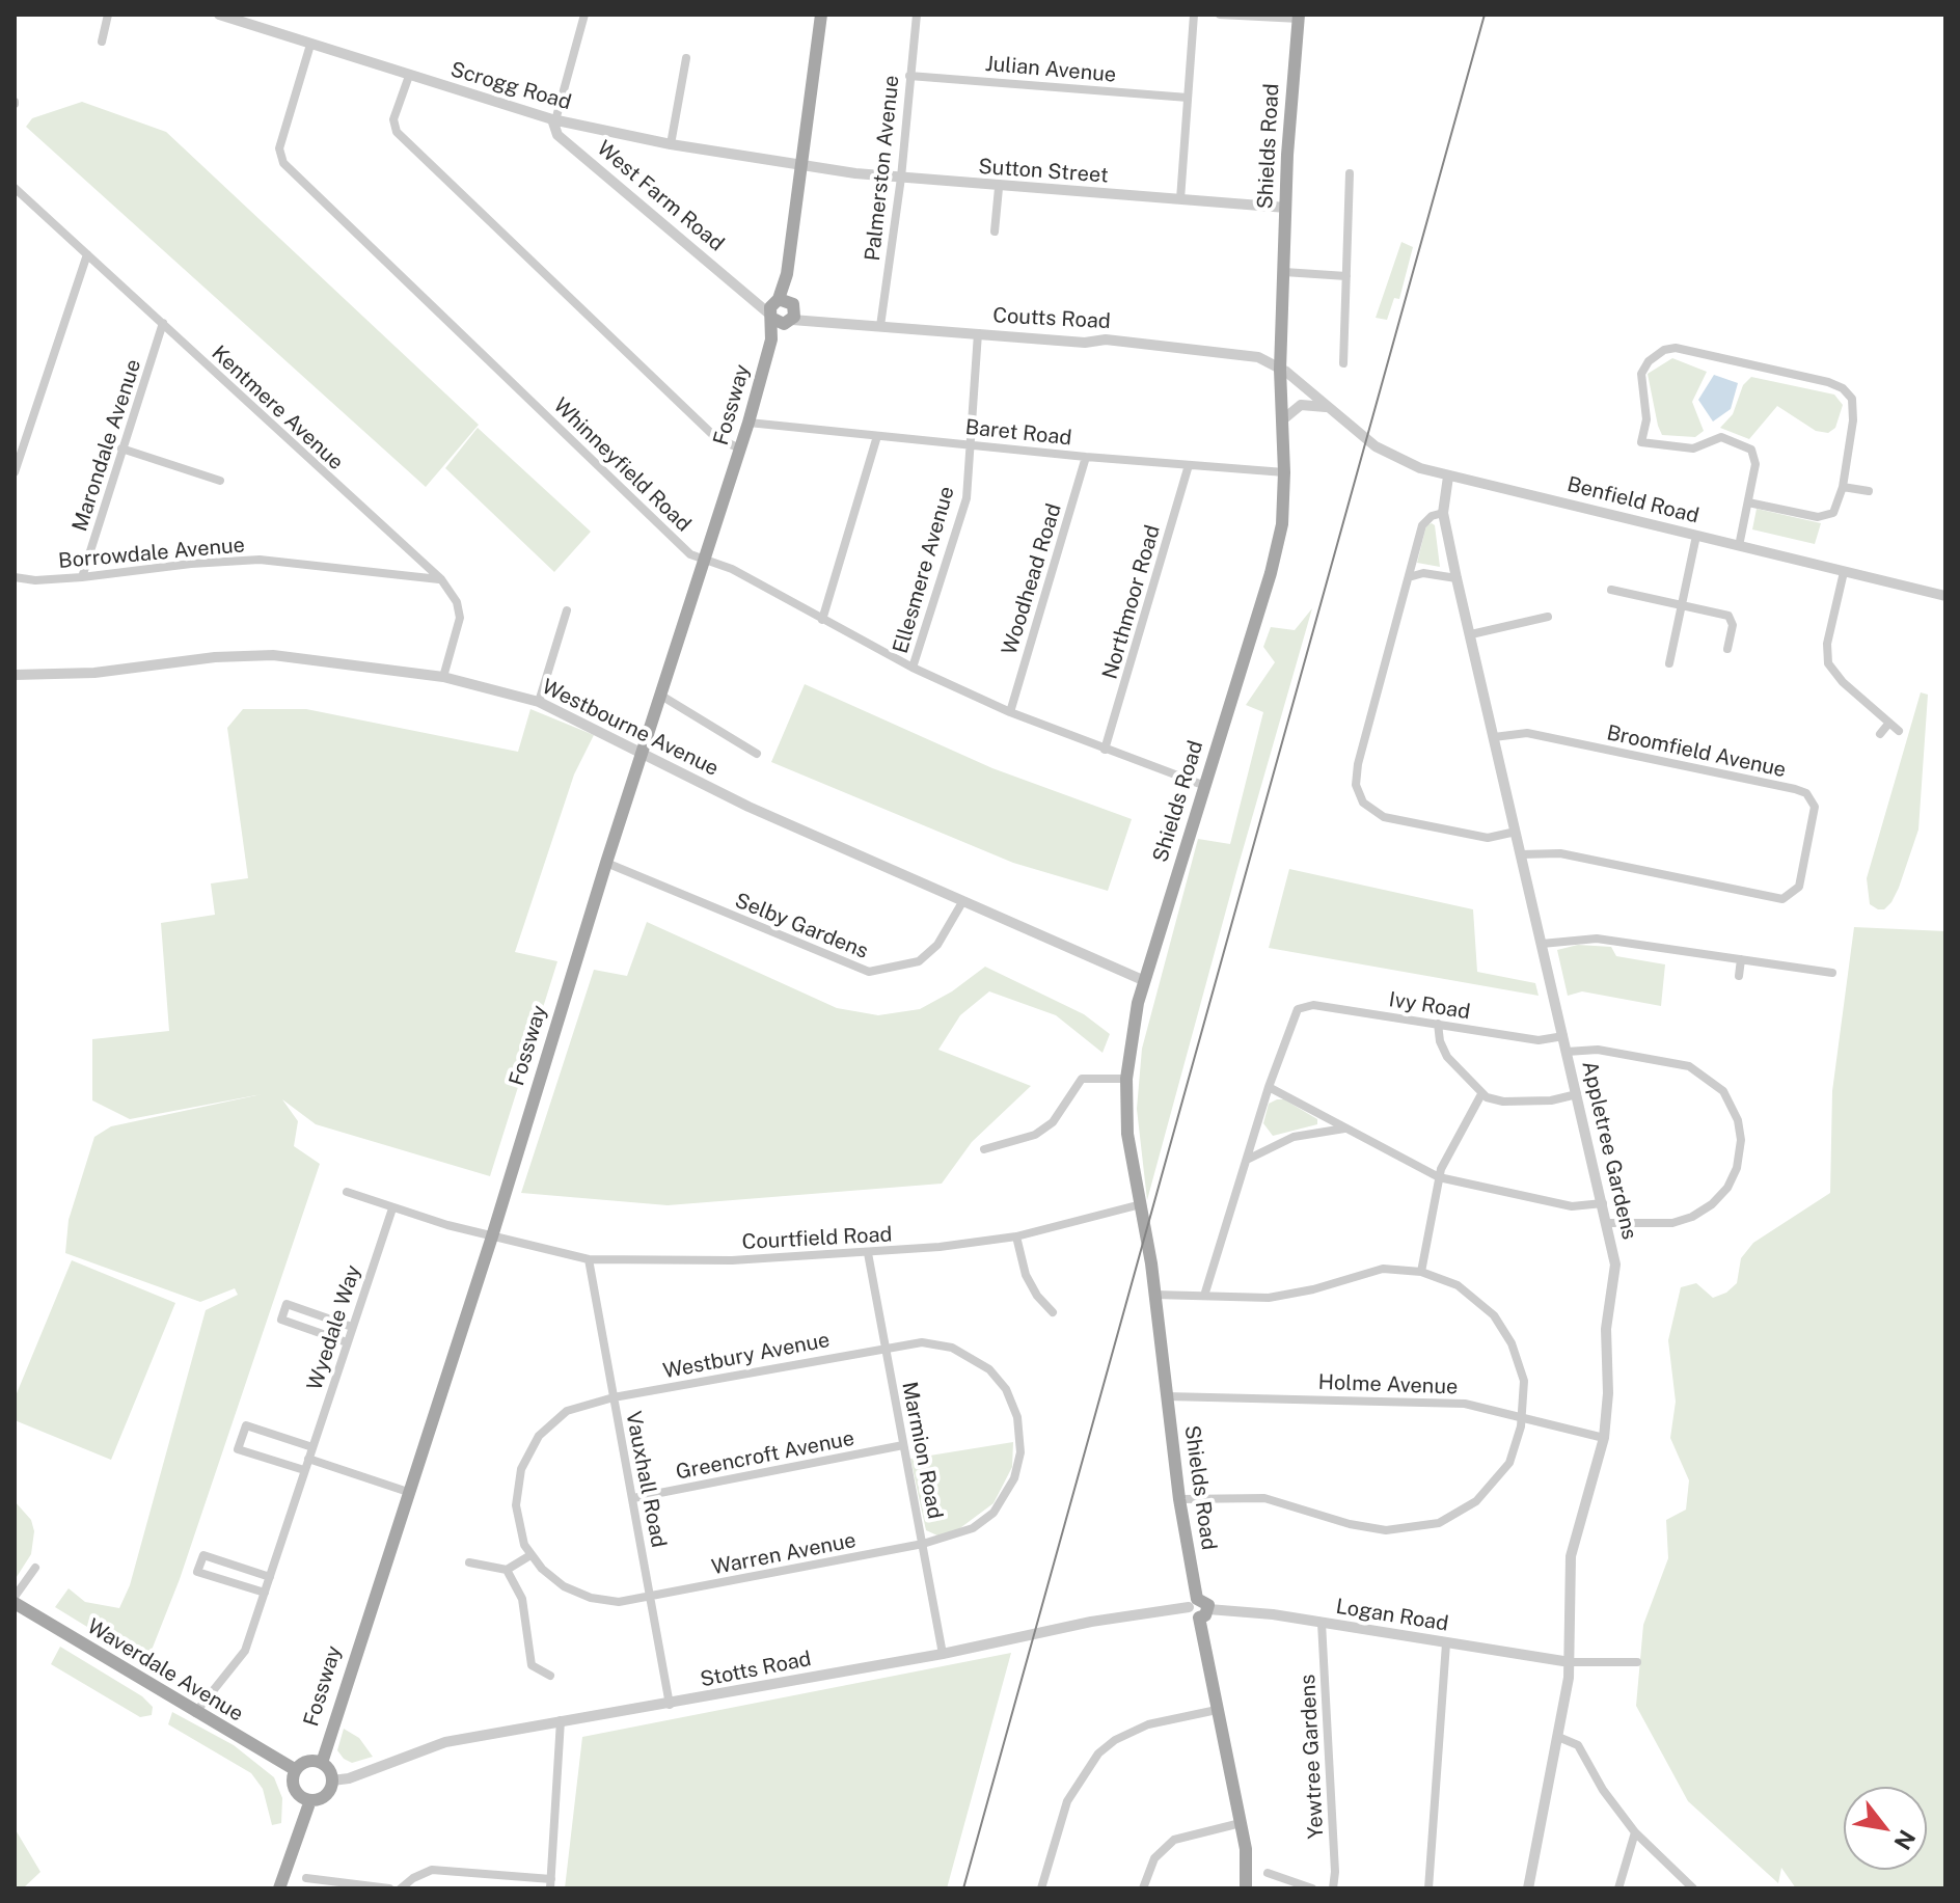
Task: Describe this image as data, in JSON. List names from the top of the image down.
{
  "streets": {
    "main road": ["Shields Road", "Fossway", "Waverdale Avenue"],
    "street": [
      "Julian Avenue",
      "Scrogg Road",
      "Palmerston Avenue",
      "Sutton Street",
      "West Farm Road",
      "Coutts Road",
      "Kentmere Avenue",
      "Baret Road",
      "Marondale Avenue",
      "Whinneyfield Road",
      "Benfield Road",
      "Borrowdale Avenue",
      "Ellesmere Avenue",
      "Woodhead Road",
      "Northmoor Road",
      "Westbourne Avenue",
      "Broomfield Avenue",
      "Selby Gardens",
      "Ivy Road",
      "Appletree Gardens",
      "Courtfield Road",
      "Wyedale Way",
      "Westbury Avenue",
      "Holme Avenue",
      "Marmion Road",
      "Greencroft Avenue",
      "Vauxhall Road",
      "Warren Avenue",
      "Logan Road",
      "Stotts Road",
      "Yewtree Gardens"
    ]
  },
  "crossings": [
    ["Julian Avenue", "Palmerston Avenue"],
    ["Scrogg Road", "Sutton Street"],
    ["Scrogg Road", "West Farm Road"],
    ["Scrogg Road", "Fossway"],
    ["Scrogg Road", "Whinneyfield Road"],
    ["Shields Road", "Sutton Street"],
    ["Shields Road", "Coutts Road"],
    ["Shields Road", "Baret Road"],
    ["Shields Road", "Whinneyfield Road"],
    ["Shields Road", "Benfield Road"],
    ["Shields Road", "Westbourne Avenue"],
    ["Shields Road", "Courtfield Road"],
    ["Shields Road", "Holme Avenue"],
    ["Shields Road", "Stotts Road"],
    ["Palmerston Avenue", "Sutton Street"],
    ["Palmerston Avenue", "Coutts Road"],
    ["Sutton Street", "Fossway"],
    ["West Farm Road", "Fossway"],
    ["Coutts Road", "Fossway"],
    ["Coutts Road", "Benfield Road"],
    ["Coutts Road", "Ellesmere Avenue"],
    ["Fossway", "Baret Road"],
    ["Fossway", "Whinneyfield Road"],
    ["Fossway", "Westbourne Avenue"],
    ["Fossway", "Selby Gardens"],
    ["Fossway", "Courtfield Road"],
    ["Fossway", "Stotts Road"],
    ["Fossway", "Waverdale Avenue"],
    ["Kentmere Avenue", "Marondale Avenue"],
    ["Kentmere Avenue", "Borrowdale Avenue"],
    ["Kentmere Avenue", "Westbourne Avenue"],
    ["Baret Road", "Ellesmere Avenue"],
    ["Baret Road", "Woodhead Road"],
    ["Baret Road", "Northmoor Road"],
    ["Marondale Avenue", "Borrowdale Avenue"],
    ["Whinneyfield Road", "Ellesmere Avenue"],
    ["Whinneyfield Road", "Woodhead Road"],
    ["Whinneyfield Road", "Northmoor Road"],
    ["Benfield Road", "Appletree Gardens"],
    ["Westbourne Avenue", "Selby Gardens"],
    ["Broomfield Avenue", "Appletree Gardens"],
    ["Ivy Road", "Appletree Gardens"],
    ["Appletree Gardens", "Holme Avenue"],
    ["Appletree Gardens", "Logan Road"],
    ["Courtfield Road", "Marmion Road"],
    ["Courtfield Road", "Vauxhall Road"],
    ["Wyedale Way", "Waverdale Avenue"],
    ["Westbury Avenue", "Marmion Road"],
    ["Westbury Avenue", "Vauxhall Road"],
    ["Westbury Avenue", "Warren Avenue"],
    ["Marmion Road", "Greencroft Avenue"],
    ["Marmion Road", "Warren Avenue"],
    ["Marmion Road", "Stotts Road"],
    ["Greencroft Avenue", "Vauxhall Road"],
    ["Vauxhall Road", "Warren Avenue"],
    ["Vauxhall Road", "Stotts Road"],
    ["Logan Road", "Yewtree Gardens"],
    ["Stotts Road", "Waverdale Avenue"]
  ],
  "north": "bottom right"
}
